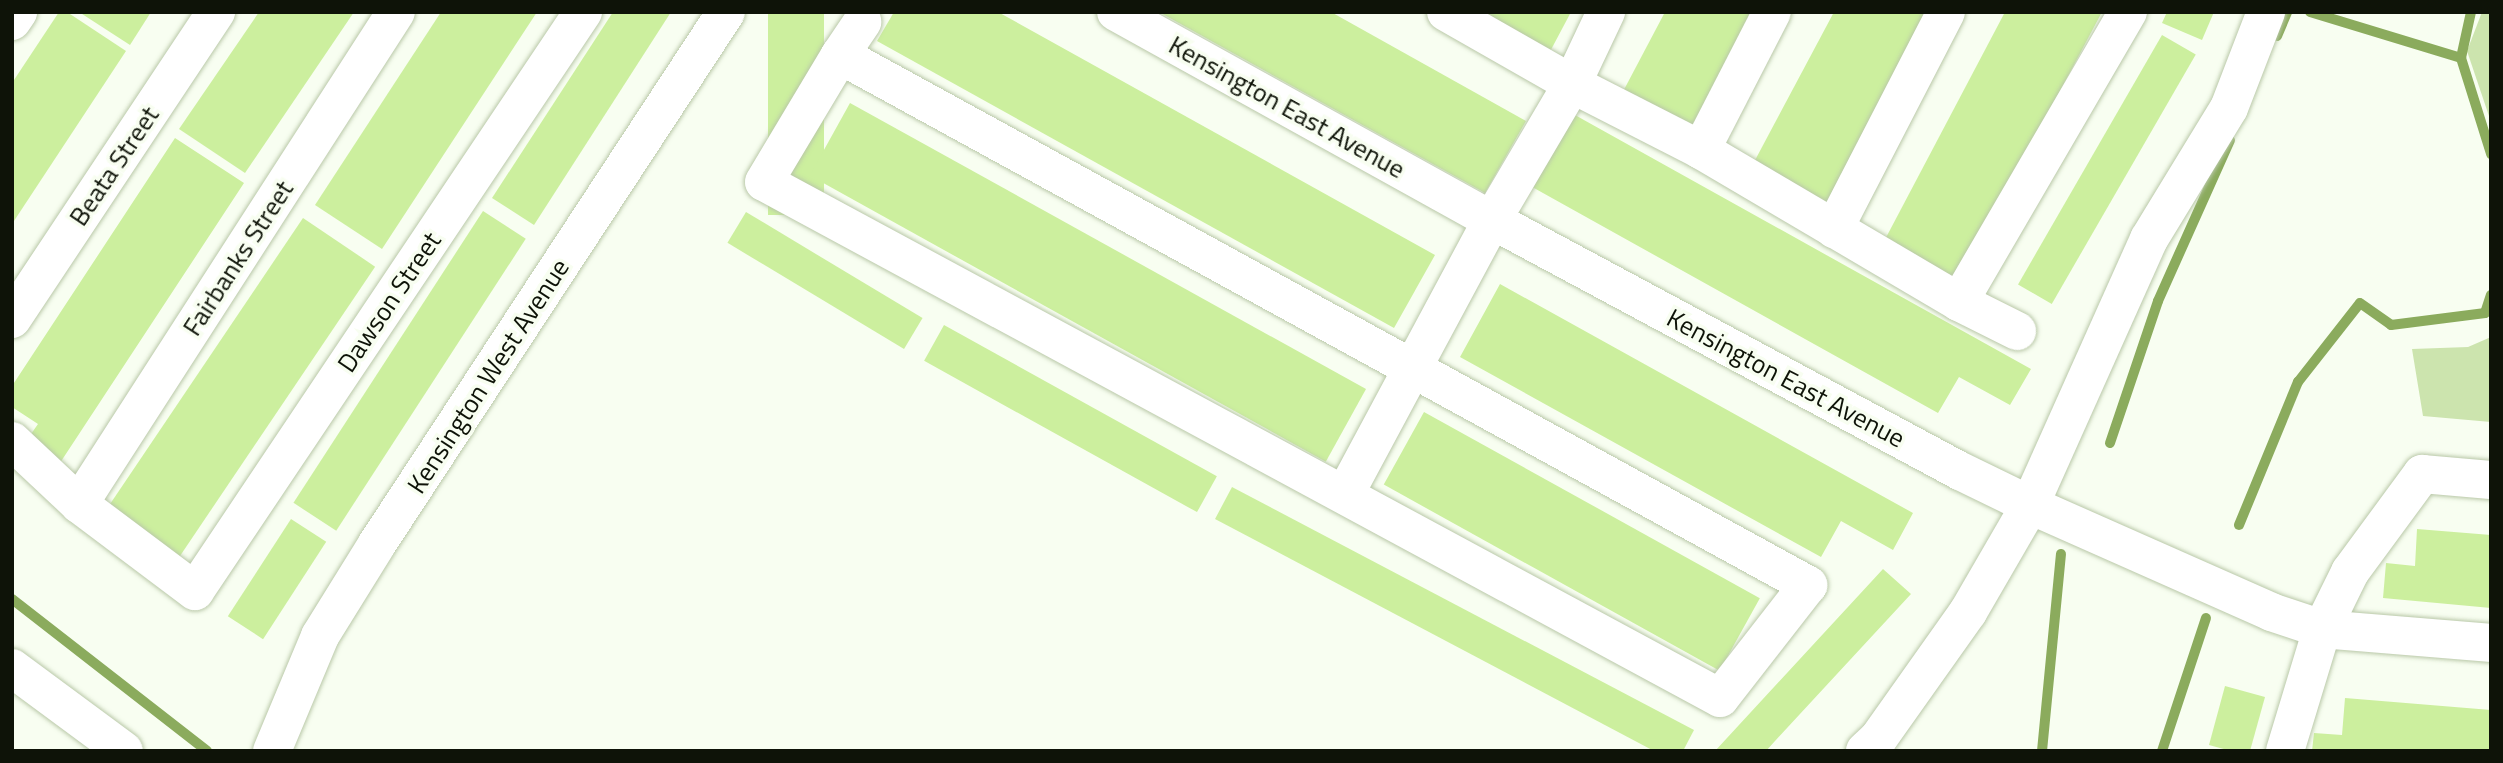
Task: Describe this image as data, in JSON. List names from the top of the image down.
{
  "streets": {
    "street": [
      "Kensington East Avenue",
      "Beata Street",
      "Fairbanks Street",
      "Dawson Street",
      "Kensington West Avenue"
    ]
  },
  "crossings": [
    ["Fairbanks Street", "Dawson Street"]
  ]
}
